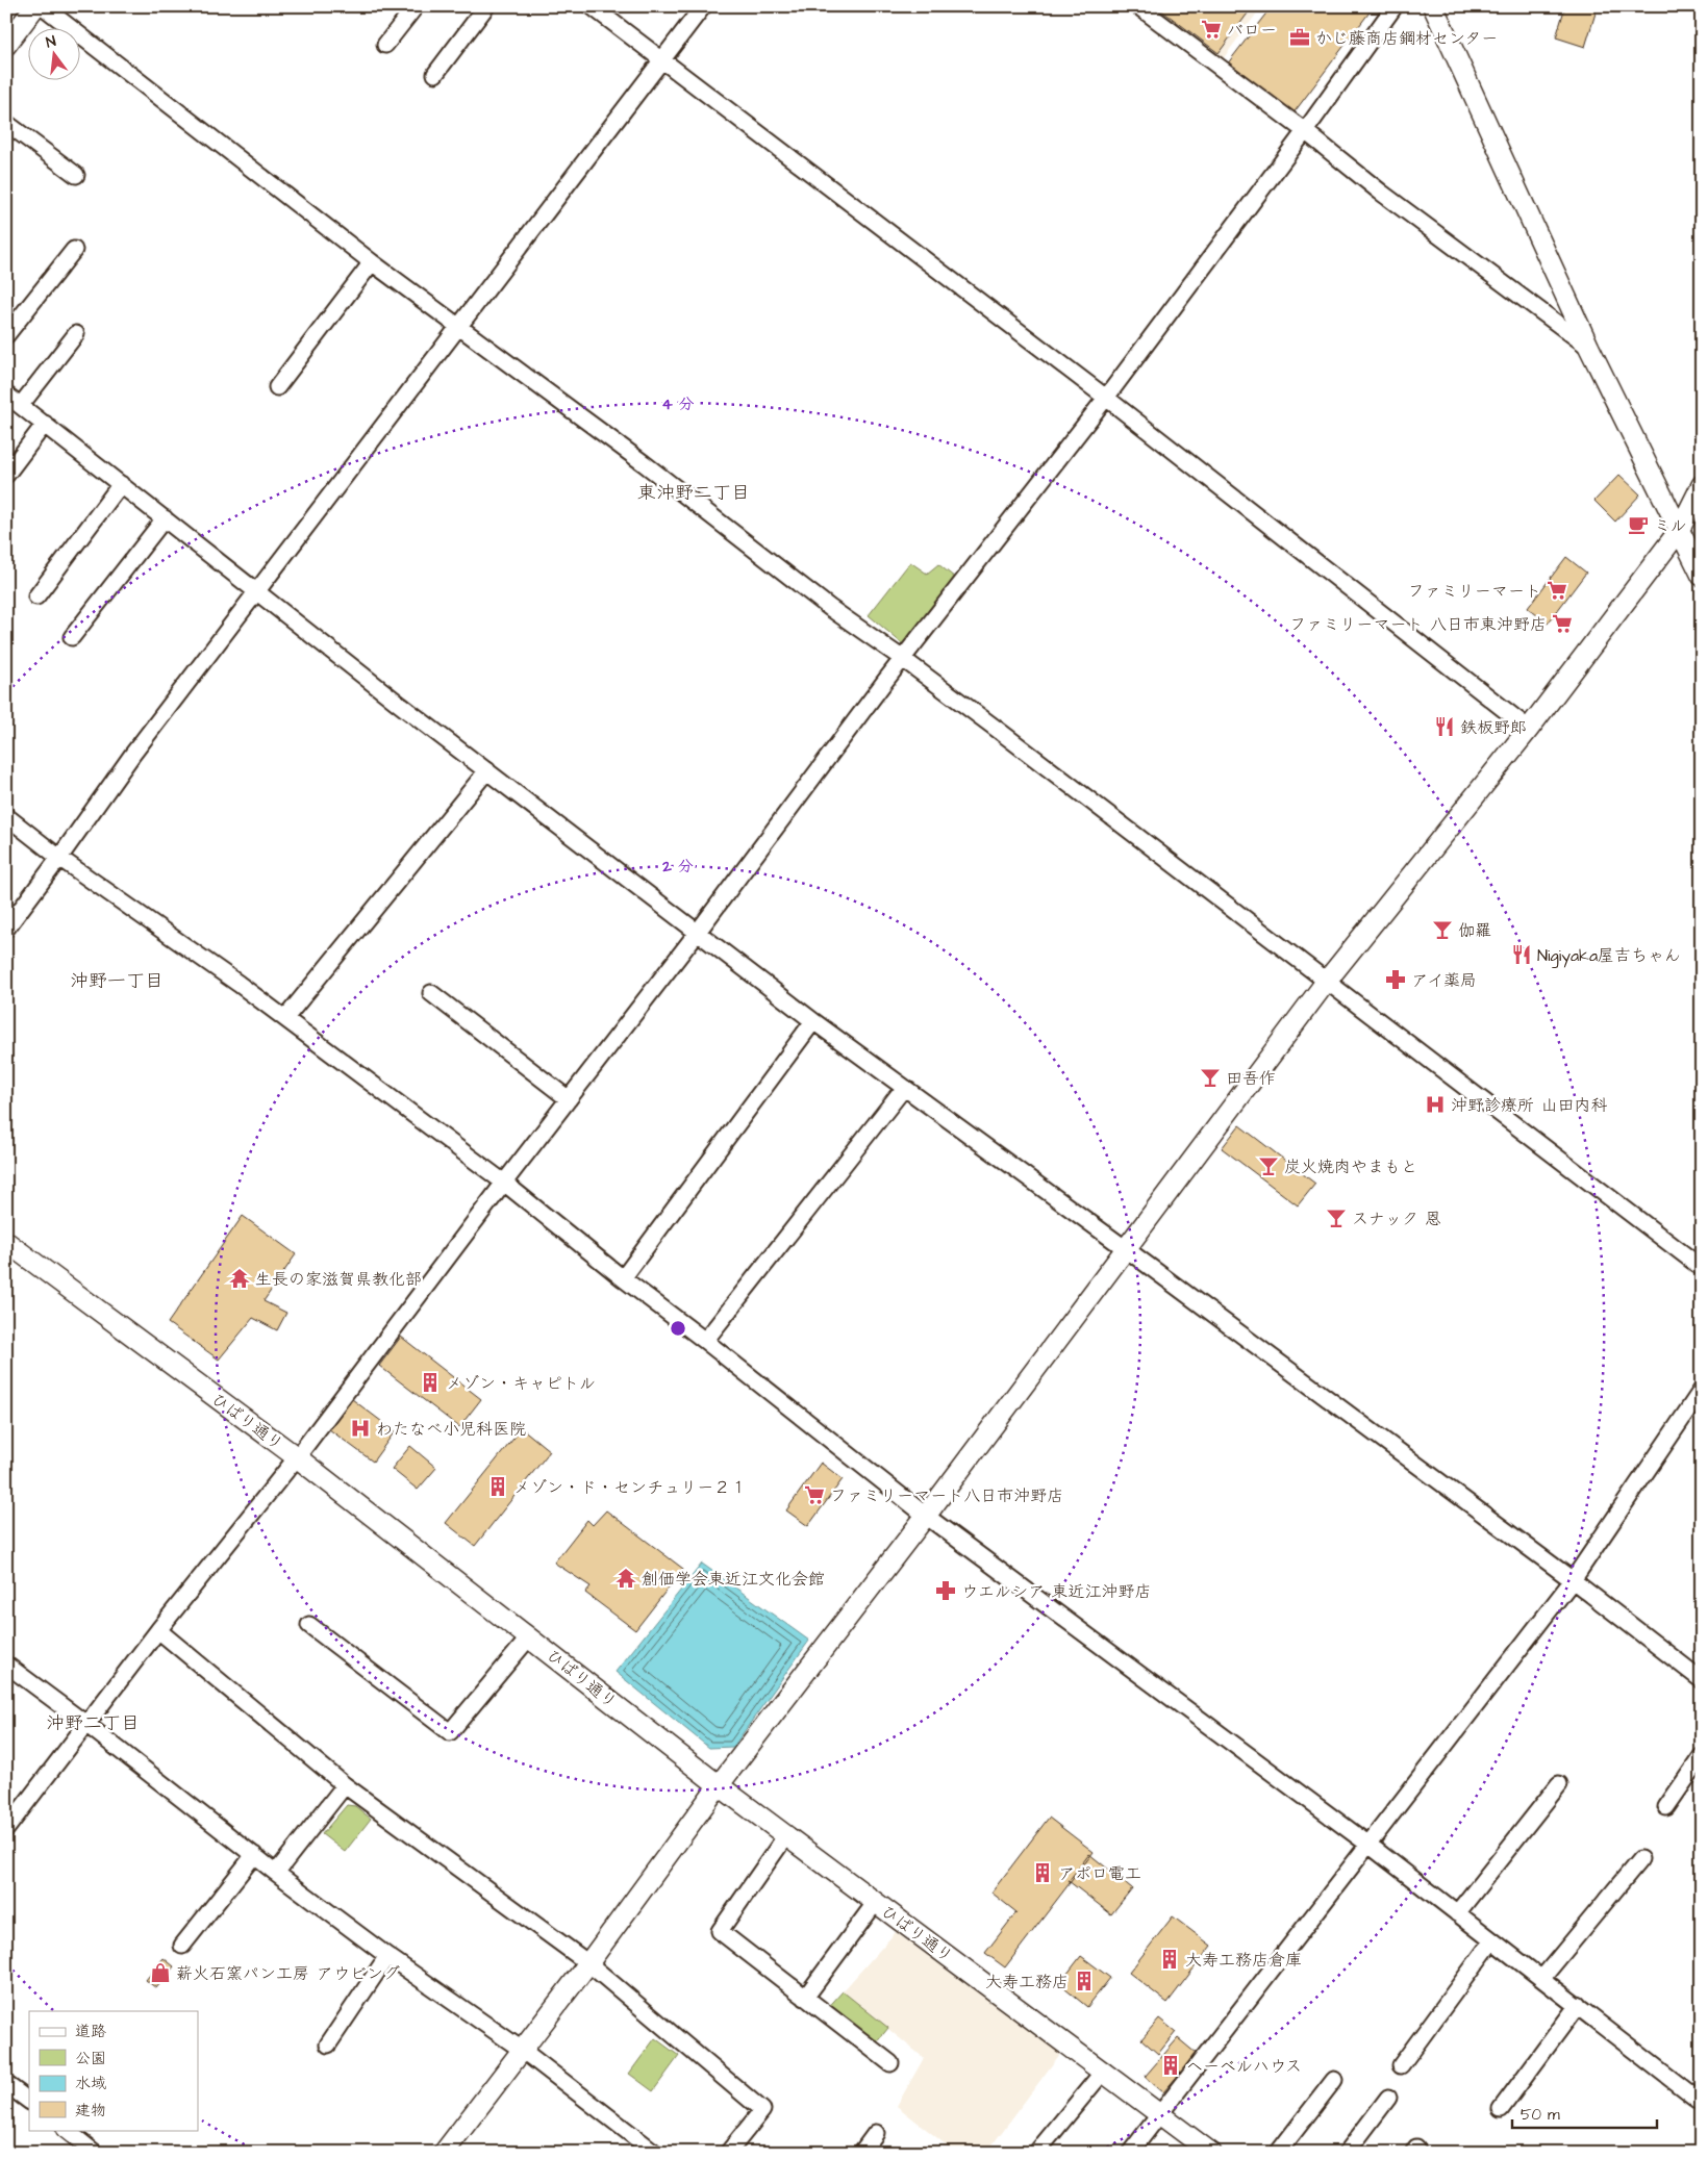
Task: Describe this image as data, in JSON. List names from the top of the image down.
{
  "streets": {
    "street": ["ひばり通り"]
  },
  "districts": ["東沖野二丁目", "沖野一丁目", "沖野二丁目"],
  "places": {
    "supermarket": [
      "バロー",
      "ファミリーマート",
      "ファミリーマート 八日市東沖野店",
      "ファミリーマート八日市沖野店"
    ],
    "office": ["かじ藤商店鋼材センター"],
    "cafe": ["ミル"],
    "restaurant": ["鉄板野郎", "Nigiyaka屋吉ちゃん"],
    "bar": [
      "伽羅",
      "田吾作",
      "炭火焼肉やまもと",
      "スナック 恩"
    ],
    "pharmacy": ["アイ薬局", "ウエルシア 東近江沖野店"],
    "hospital": ["沖野診療所 山田内科", "わたなべ小児科医院"],
    "temple": ["生長の家滋賀県教化部", "創価学会東近江文化会館"],
    "building": [
      "メゾン・キャピトル",
      "メゾン・ド・センチュリー２１",
      "アポロ電工",
      "大寿工務店倉庫",
      "大寿工務店",
      "ヘーベルハウス"
    ],
    "shop": ["薪火石窯パン工房 アウビング"]
  },
  "legend": [
    "道路",
    "公園",
    "水域",
    "建物"
  ],
  "scale_bar": "50 m",
  "north": "top",
  "rings": ["4 分", "2 分"]
}
